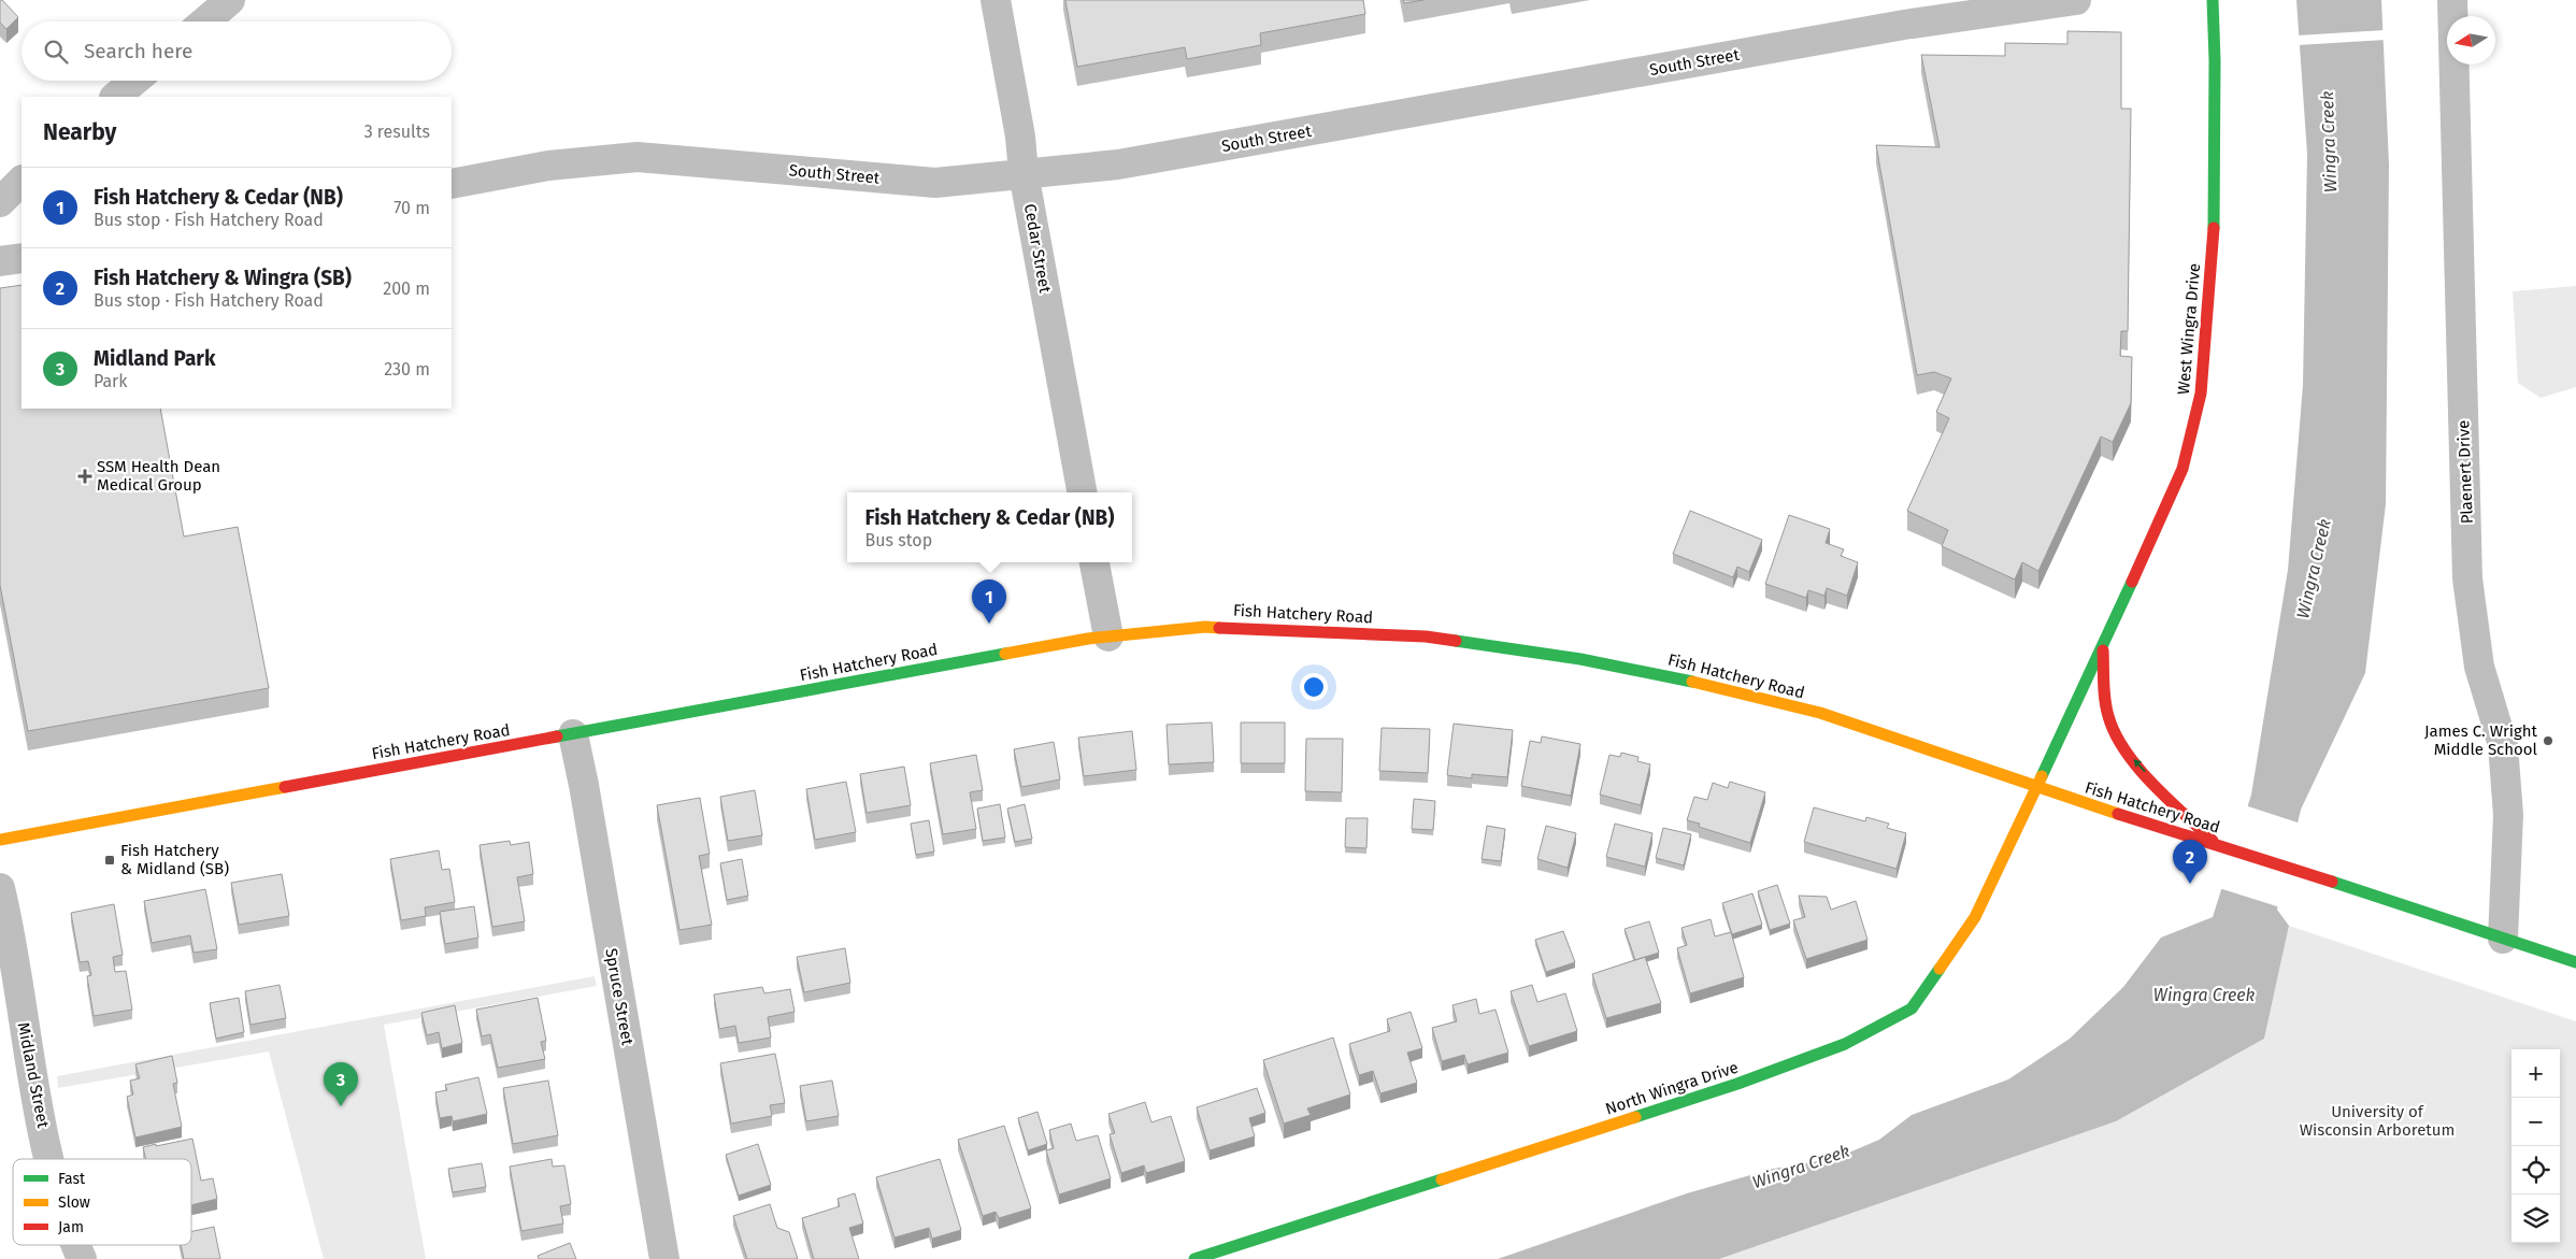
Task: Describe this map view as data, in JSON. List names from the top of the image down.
{
  "streets": {
    "main road": ["West Wingra Drive", "Fish Hatchery Road", "North Wingra Drive"],
    "street": [
      "South Street",
      "Cedar Street",
      "Plaenert Drive",
      "Spruce Street",
      "Midland Street"
    ]
  },
  "crossings": [
    ["South Street", "Cedar Street"],
    ["West Wingra Drive", "Fish Hatchery Road"],
    ["West Wingra Drive", "North Wingra Drive"],
    ["Plaenert Drive", "Fish Hatchery Road"],
    ["Fish Hatchery Road", "Spruce Street"],
    ["Fish Hatchery Road", "North Wingra Drive"]
  ],
  "water": ["Wingra Creek"],
  "parks": ["University of Wisconsin Arboretum"],
  "places": {
    "health": ["SSM Health Dean Medical Group"],
    "other": ["James C. Wright Middle School"],
    "transit": ["Fish Hatchery & Midland (SB)"]
  },
  "legend": ["Fast", "Slow", "Jam"],
  "north": "left",
  "page": {
    "search": "Search here",
    "heading": ["Nearby", "3 results"],
    "list": [
      {
        "mark": "1",
        "name": "Fish Hatchery & Cedar (NB)",
        "note": "Bus stop · Fish Hatchery Road",
        "value": "70 m"
      },
      {
        "mark": "2",
        "name": "Fish Hatchery & Wingra (SB)",
        "note": "Bus stop · Fish Hatchery Road",
        "value": "200 m"
      },
      {
        "mark": "3",
        "name": "Midland Park",
        "note": "Park",
        "value": "230 m"
      }
    ],
    "popup": ["Fish Hatchery & Cedar (NB)", "Bus stop"],
    "pins": ["1", "2", "3"],
    "map_buttons": ["+", "−"]
  }
}
